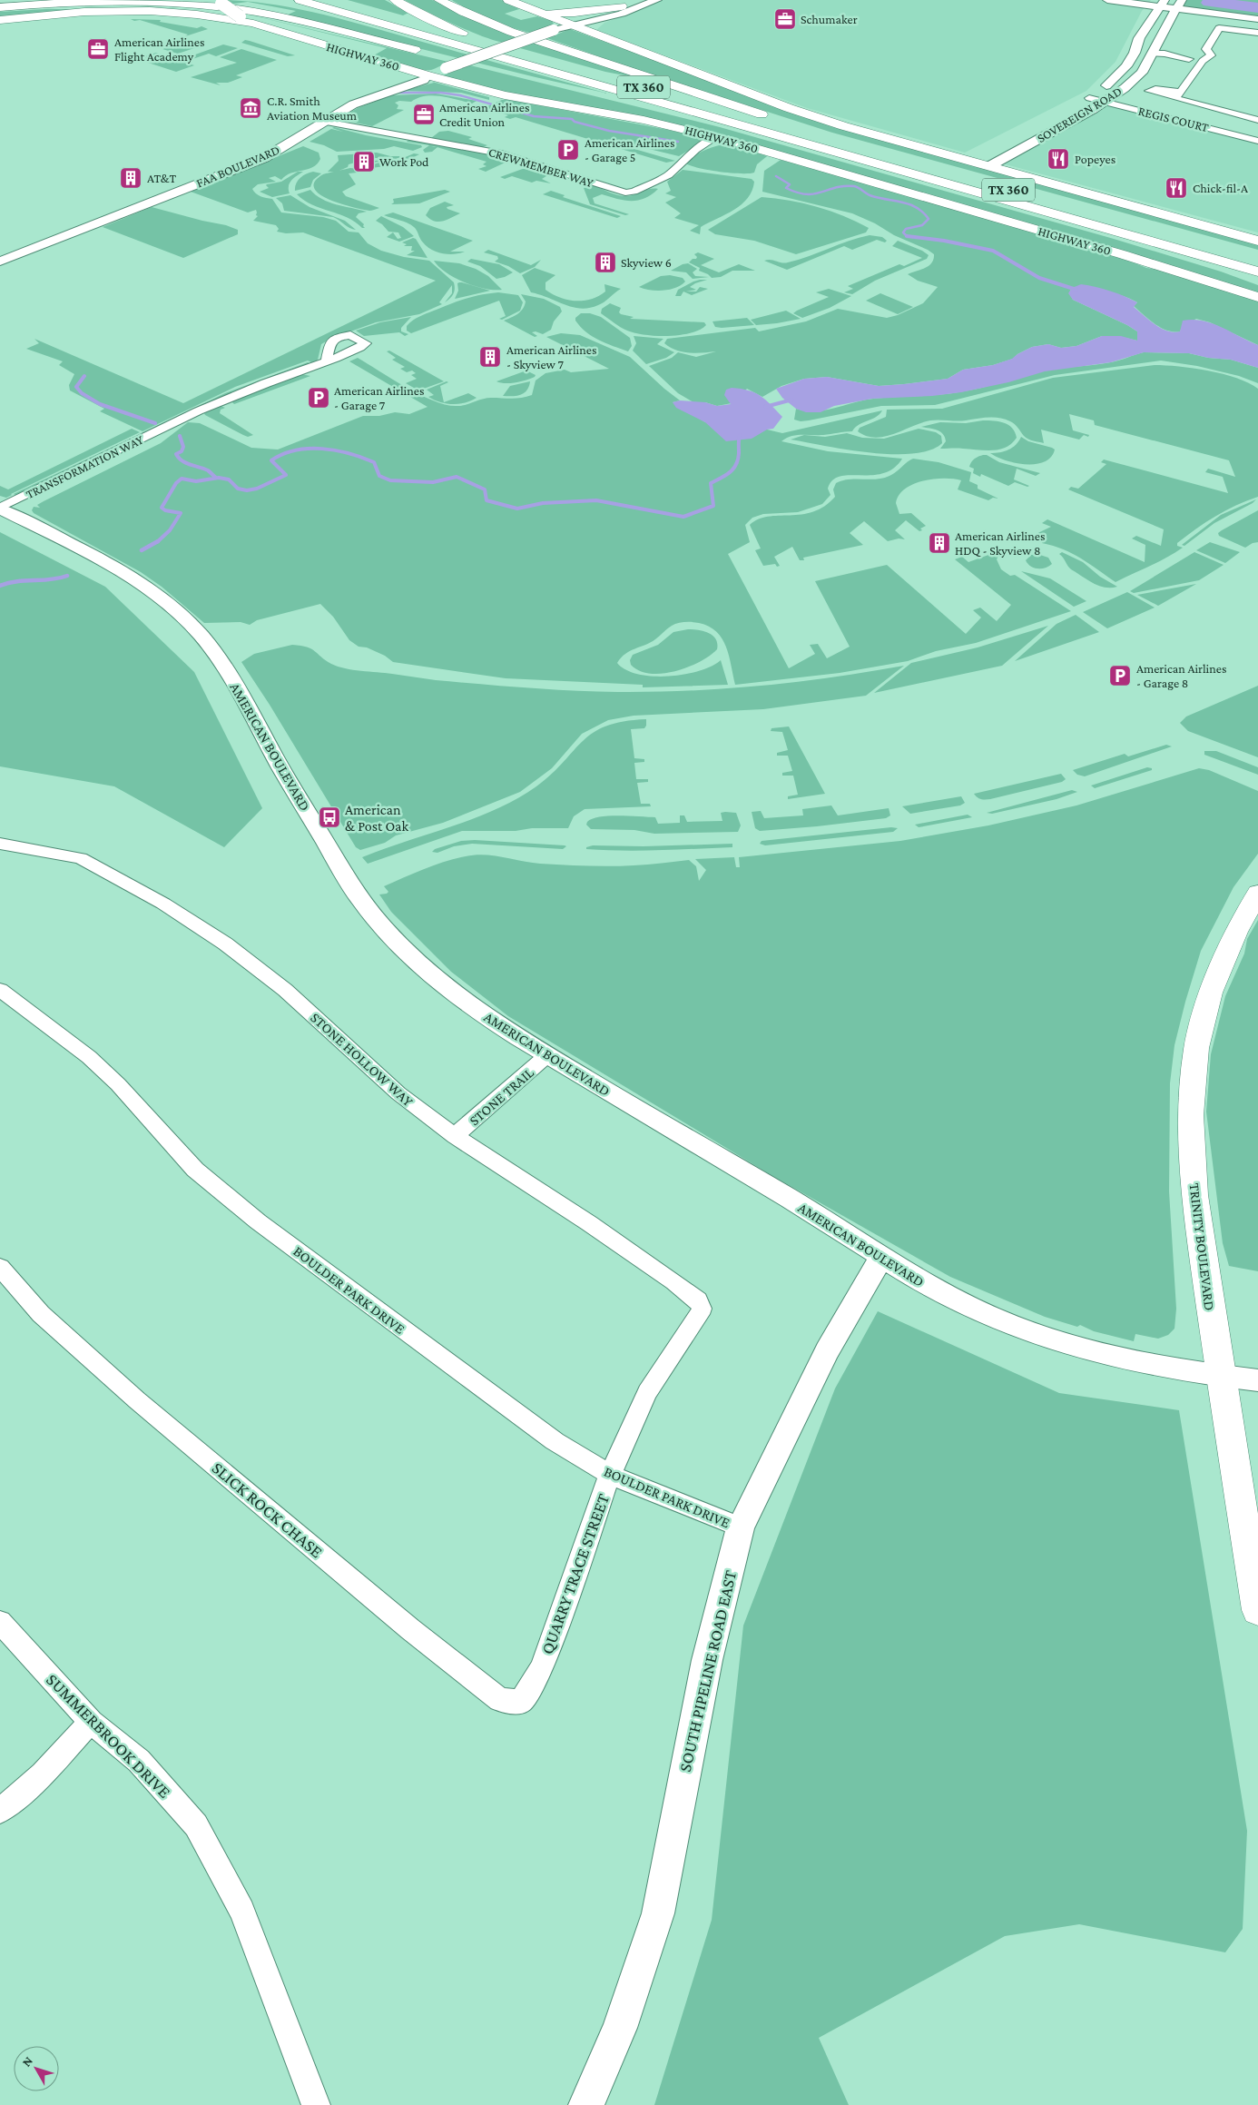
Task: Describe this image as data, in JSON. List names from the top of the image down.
{
  "streets": {
    "main road": ["HIGHWAY 360", "TX 360", "TRINITY BOULEVARD"],
    "street": [
      "SOVEREIGN ROAD",
      "REGIS COURT",
      "FAA BOULEVARD",
      "CREWMEMBER WAY",
      "TRANSFORMATION WAY",
      "AMERICAN BOULEVARD",
      "STONE HOLLOW WAY",
      "STONE TRAIL",
      "BOULDER PARK DRIVE",
      "SLICK ROCK CHASE",
      "QUARRY TRACE STREET",
      "SOUTH PIPELINE ROAD EAST",
      "SUMMERBROOK DRIVE"
    ]
  },
  "crossings": [
    ["HIGHWAY 360", "FAA BOULEVARD"],
    ["HIGHWAY 360", "CREWMEMBER WAY"],
    ["SOVEREIGN ROAD", "REGIS COURT"],
    ["FAA BOULEVARD", "CREWMEMBER WAY"],
    ["TRANSFORMATION WAY", "AMERICAN BOULEVARD"],
    ["AMERICAN BOULEVARD", "STONE TRAIL"],
    ["AMERICAN BOULEVARD", "TRINITY BOULEVARD"],
    ["AMERICAN BOULEVARD", "SOUTH PIPELINE ROAD EAST"],
    ["STONE HOLLOW WAY", "STONE TRAIL"],
    ["STONE HOLLOW WAY", "QUARRY TRACE STREET"],
    ["BOULDER PARK DRIVE", "QUARRY TRACE STREET"],
    ["BOULDER PARK DRIVE", "SOUTH PIPELINE ROAD EAST"],
    ["SLICK ROCK CHASE", "QUARRY TRACE STREET"]
  ],
  "places": {
    "office": ["Schumaker", "American Airlines Flight Academy", "American Airlines Credit Union"],
    "museum": ["C.R. Smith Aviation Museum"],
    "parking": ["American Airlines - Garage 5", "American Airlines - Garage 7", "American Airlines - Garage 8"],
    "restaurant": ["Popeyes", "Chick-fil-A"],
    "building": [
      "Work Pod",
      "AT&T",
      "Skyview 6",
      "American Airlines - Skyview 7",
      "American Airlines HDQ - Skyview 8"
    ],
    "bus stop": ["American & Post Oak"]
  },
  "north": "top left"
}
